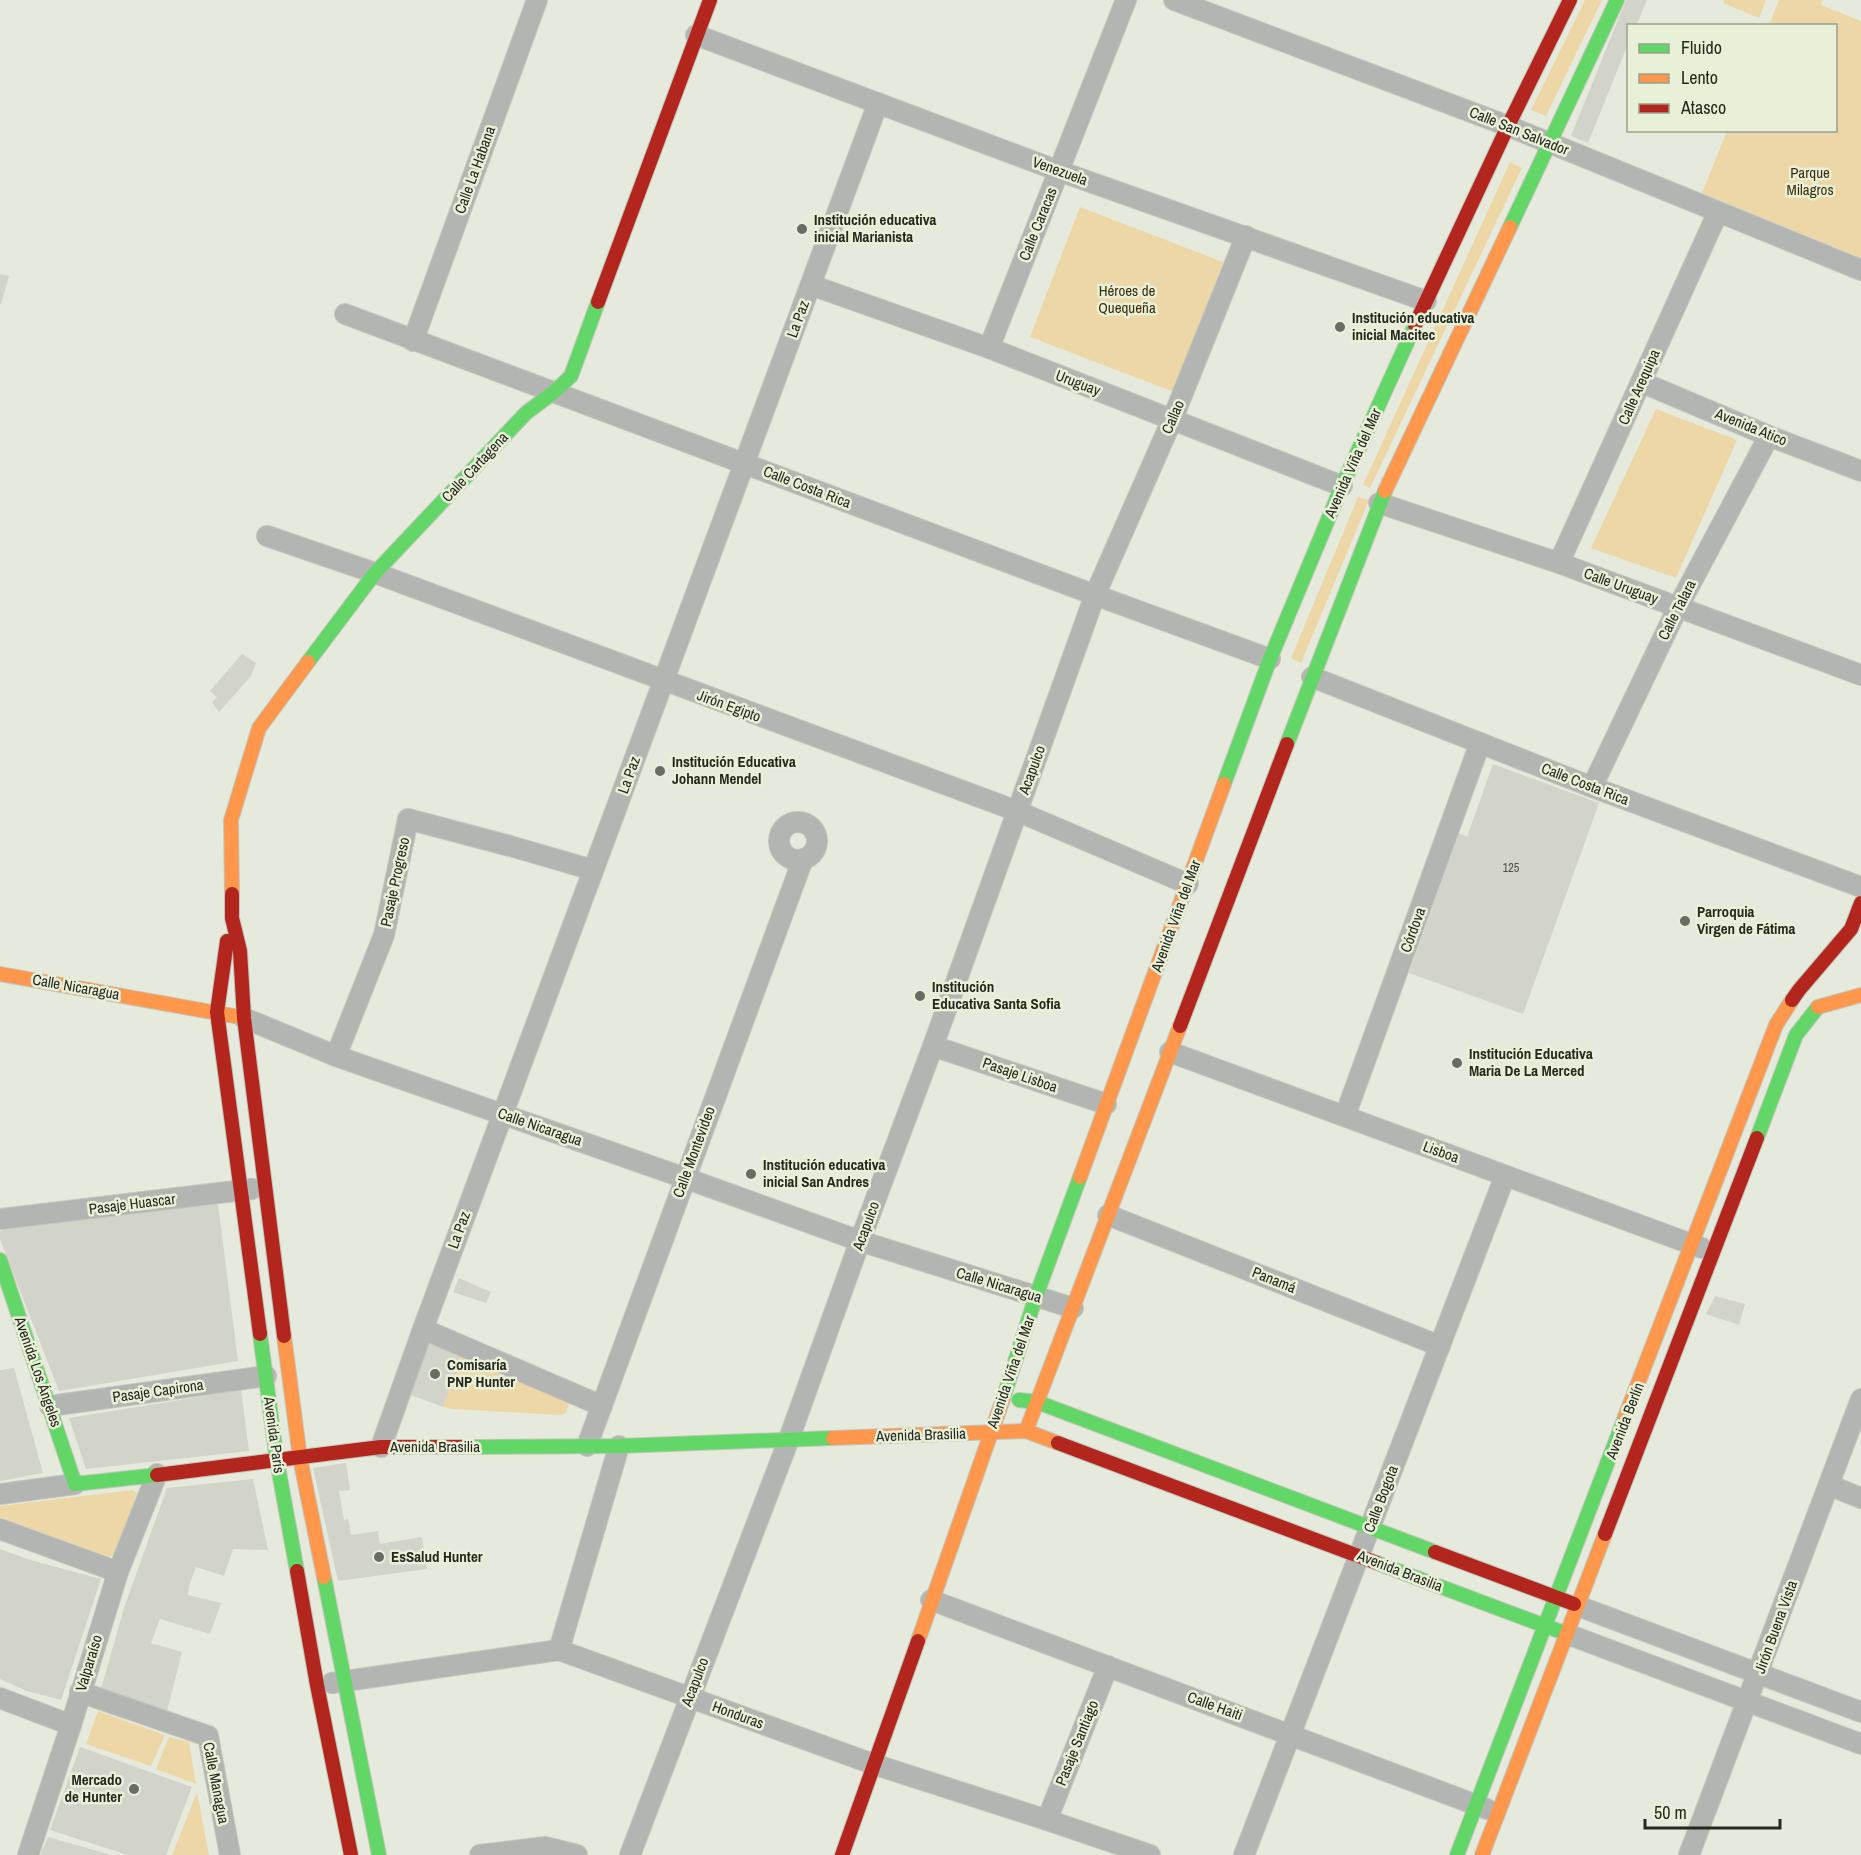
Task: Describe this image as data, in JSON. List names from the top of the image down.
{
  "streets": {
    "street": [
      "Calle San Salvador",
      "Calle La Habana",
      "Venezuela",
      "Calle Caracas",
      "La Paz",
      "Uruguay",
      "Calle Arequipa",
      "Callao",
      "Avenida Atico",
      "Avenida Viña del Mar",
      "Calle Cartagena",
      "Calle Costa Rica",
      "Calle Uruguay",
      "Calle Talara",
      "Jirón Egipto",
      "Acapulco",
      "Pasaje Progreso",
      "Córdova",
      "Calle Nicaragua",
      "Pasaje Lisboa",
      "Calle Montevideo",
      "Lisboa",
      "Pasaje Huascar",
      "Panamá",
      "Avenida Los Ángeles",
      "Pasaje Capirona",
      "Avenida Berlín",
      "Avenida París",
      "Avenida Brasilia",
      "Calle Bogota",
      "Jirón Buena Vista",
      "Valparaíso",
      "Calle Haiti",
      "Honduras",
      "Pasaje Santiago",
      "Calle Managua"
    ]
  },
  "crossings": [
    ["Calle San Salvador", "Calle Arequipa"],
    ["Calle San Salvador", "Avenida Viña del Mar"],
    ["Calle La Habana", "Calle Costa Rica"],
    ["Venezuela", "Calle Caracas"],
    ["Venezuela", "La Paz"],
    ["Venezuela", "Callao"],
    ["Venezuela", "Avenida Viña del Mar"],
    ["Venezuela", "Calle Cartagena"],
    ["Calle Caracas", "Uruguay"],
    ["La Paz", "Uruguay"],
    ["La Paz", "Calle Costa Rica"],
    ["La Paz", "Jirón Egipto"],
    ["La Paz", "Pasaje Progreso"],
    ["La Paz", "Calle Nicaragua"],
    ["La Paz", "Avenida Brasilia"],
    ["Uruguay", "Callao"],
    ["Uruguay", "Avenida Viña del Mar"],
    ["Calle Arequipa", "Avenida Atico"],
    ["Calle Arequipa", "Calle Uruguay"],
    ["Callao", "Calle Costa Rica"],
    ["Callao", "Acapulco"],
    ["Avenida Atico", "Calle Talara"],
    ["Avenida Viña del Mar", "Calle Costa Rica"],
    ["Avenida Viña del Mar", "Jirón Egipto"],
    ["Avenida Viña del Mar", "Calle Nicaragua"],
    ["Avenida Viña del Mar", "Pasaje Lisboa"],
    ["Avenida Viña del Mar", "Avenida Brasilia"],
    ["Avenida Viña del Mar", "Calle Haiti"],
    ["Avenida Viña del Mar", "Honduras"],
    ["Calle Cartagena", "Calle Costa Rica"],
    ["Calle Cartagena", "Jirón Egipto"],
    ["Calle Cartagena", "Calle Nicaragua"],
    ["Calle Cartagena", "Avenida París"],
    ["Calle Costa Rica", "Calle Talara"],
    ["Calle Costa Rica", "Acapulco"],
    ["Calle Costa Rica", "Córdova"],
    ["Calle Uruguay", "Calle Talara"],
    ["Jirón Egipto", "Acapulco"],
    ["Acapulco", "Calle Nicaragua"],
    ["Acapulco", "Pasaje Lisboa"],
    ["Acapulco", "Avenida Brasilia"],
    ["Acapulco", "Honduras"],
    ["Pasaje Progreso", "Calle Nicaragua"],
    ["Córdova", "Lisboa"],
    ["Calle Nicaragua", "Calle Montevideo"],
    ["Calle Nicaragua", "Avenida París"],
    ["Calle Montevideo", "Avenida Brasilia"],
    ["Lisboa", "Avenida Berlín"],
    ["Lisboa", "Calle Bogota"],
    ["Pasaje Huascar", "Avenida París"],
    ["Panamá", "Calle Bogota"],
    ["Avenida Los Ángeles", "Pasaje Capirona"],
    ["Avenida Los Ángeles", "Avenida Brasilia"],
    ["Pasaje Capirona", "Avenida París"],
    ["Avenida Berlín", "Avenida Brasilia"],
    ["Avenida Berlín", "Calle Haiti"],
    ["Avenida París", "Avenida Brasilia"],
    ["Avenida París", "Honduras"],
    ["Avenida Brasilia", "Calle Bogota"],
    ["Avenida Brasilia", "Jirón Buena Vista"],
    ["Avenida Brasilia", "Valparaíso"],
    ["Calle Bogota", "Calle Haiti"],
    ["Valparaíso", "Calle Managua"],
    ["Calle Haiti", "Pasaje Santiago"],
    ["Honduras", "Pasaje Santiago"]
  ],
  "parks": ["Parque Milagros", "Héroes de Quequeña"],
  "places": [
    "Institución educativa inicial Marianista",
    "Institución educativa inicial Macitec",
    "Institución Educativa Johann Mendel",
    "Parroquia Virgen de Fátima",
    "Institución Educativa Santa Sofia",
    "Institución Educativa Maria De La Merced",
    "Institución educativa inicial San Andres",
    "Comisaría PNP Hunter",
    "EsSalud Hunter",
    "Mercado de Hunter"
  ],
  "house_numbers": ["125"],
  "legend": ["Fluido", "Lento", "Atasco"],
  "scale_bar": "50 m"
}
